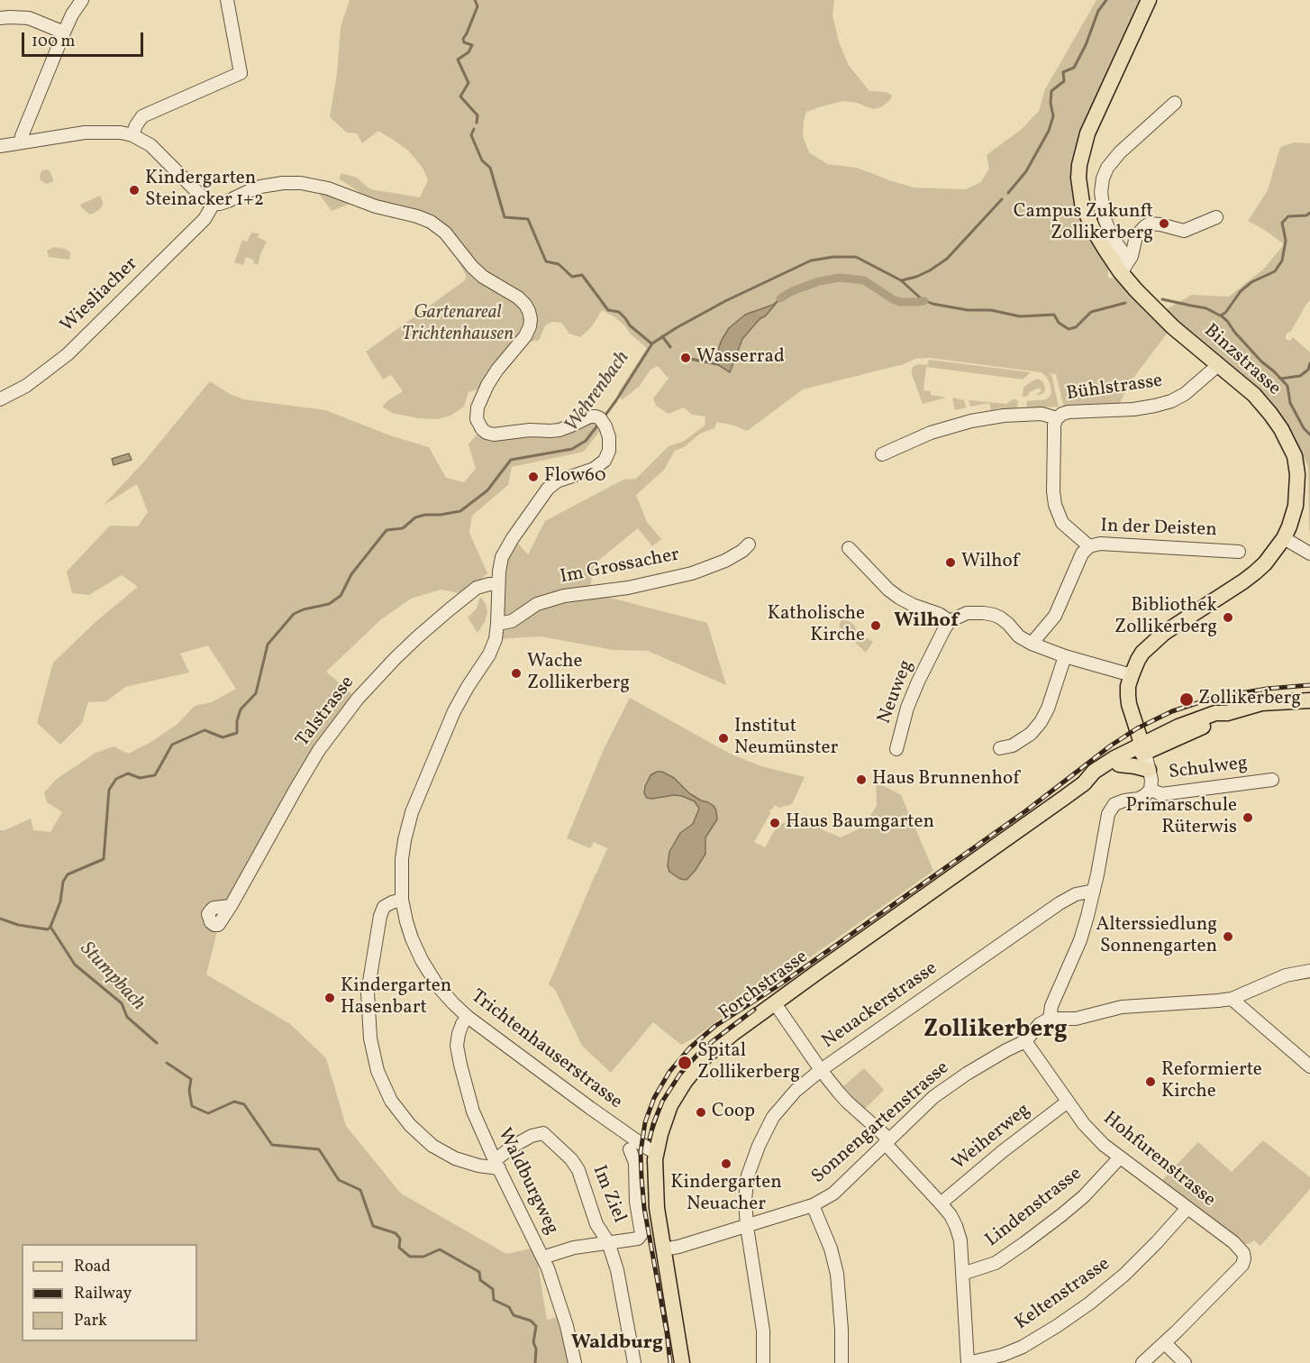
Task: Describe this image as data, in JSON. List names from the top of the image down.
{
  "streets": {
    "main road": ["Binzstrasse", "Forchstrasse"],
    "street": [
      "Wiesliacher",
      "Bühlstrasse",
      "In der Deisten",
      "Im Grossacher",
      "Neuweg",
      "Talstrasse",
      "Schulweg",
      "Neuackerstrasse",
      "Trichtenhauserstrasse",
      "Sonnengartenstrasse",
      "Weiherweg",
      "Hohfurenstrasse",
      "Waldburgweg",
      "Im Ziel",
      "Lindenstrasse",
      "Keltenstrasse"
    ]
  },
  "crossings": [
    ["Wiesliacher", "Trichtenhauserstrasse"],
    ["Binzstrasse", "Bühlstrasse"],
    ["Binzstrasse", "Forchstrasse"],
    ["Bühlstrasse", "In der Deisten"],
    ["Im Grossacher", "Trichtenhauserstrasse"],
    ["Talstrasse", "Trichtenhauserstrasse"],
    ["Forchstrasse", "Trichtenhauserstrasse"],
    ["Forchstrasse", "Sonnengartenstrasse"],
    ["Neuackerstrasse", "Sonnengartenstrasse"],
    ["Trichtenhauserstrasse", "Waldburgweg"],
    ["Sonnengartenstrasse", "Hohfurenstrasse"],
    ["Weiherweg", "Hohfurenstrasse"],
    ["Hohfurenstrasse", "Lindenstrasse"],
    ["Hohfurenstrasse", "Keltenstrasse"],
    ["Waldburgweg", "Im Ziel"]
  ],
  "districts": ["Wilhof", "Zollikerberg", "Waldburg"],
  "water": ["Wehrenbach", "Stumpbach"],
  "parks": ["Gartenareal Trichtenhausen"],
  "places": [
    "Kindergarten Steinacker 1+2",
    "Campus Zukunft Zollikerberg",
    "Wasserrad",
    "Flow60",
    "Wilhof",
    "Bibliothek Zollikerberg",
    "Katholische Kirche",
    "Wache Zollikerberg",
    "Zollikerberg",
    "Institut Neumünster",
    "Haus Brunnenhof",
    "Primarschule Rüterwis",
    "Haus Baumgarten",
    "Alterssiedlung Sonnengarten",
    "Kindergarten Hasenbart",
    "Spital Zollikerberg",
    "Reformierte Kirche",
    "Coop",
    "Kindergarten Neuacher"
  ],
  "legend": ["Road", "Railway", "Park"],
  "scale_bar": "100 m"
}
